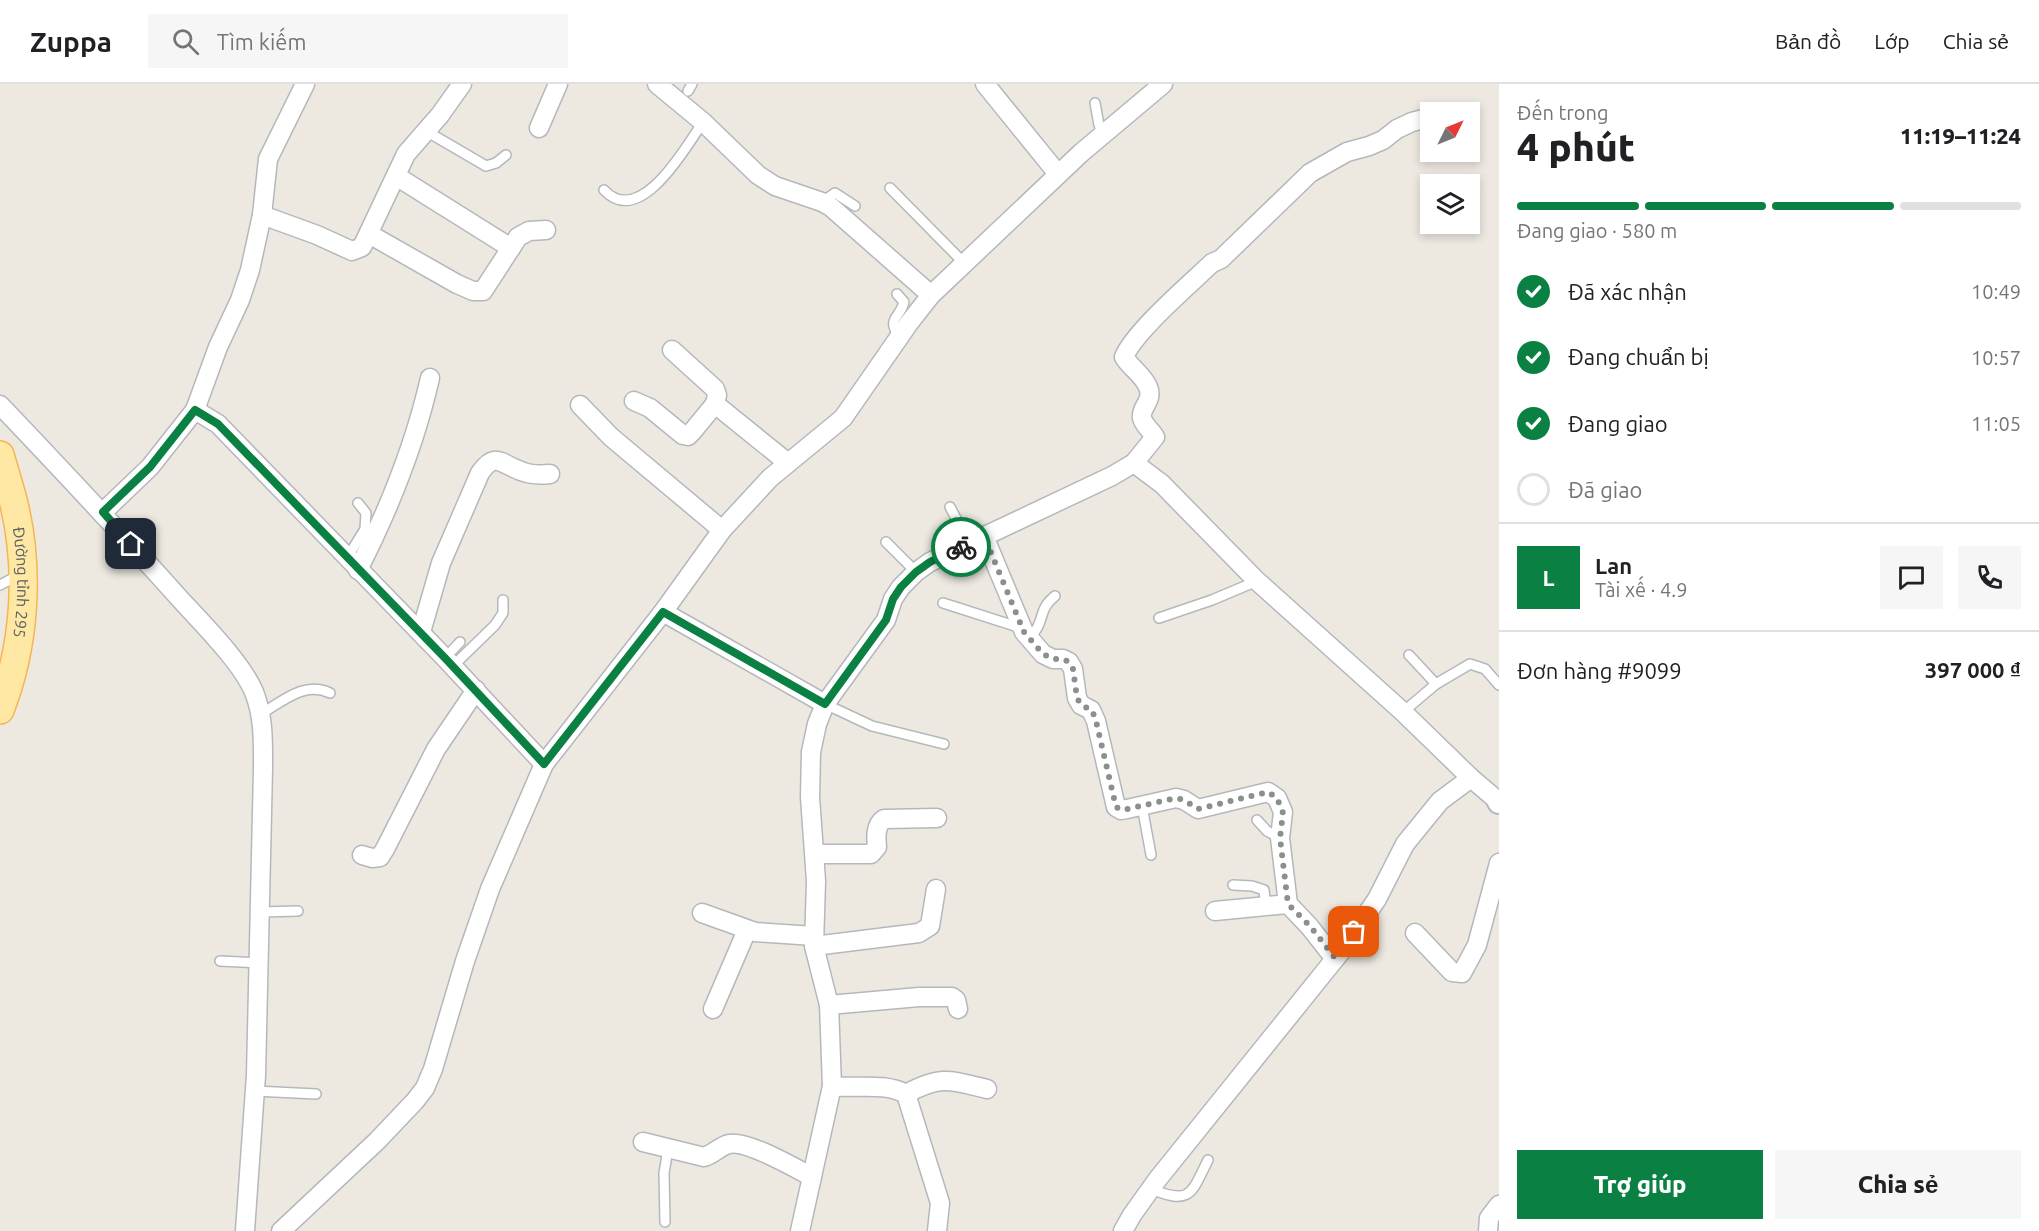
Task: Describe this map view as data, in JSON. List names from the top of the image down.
{
  "streets": {
    "main road": ["Đường tỉnh 295"]
  },
  "north": "top right",
  "page": {
    "header": "Zuppa",
    "search": "Tìm kiếm",
    "nav": ["Bản đồ", "Lớp", "Chia sẻ"],
    "heading": ["4 phút", "Đến trong", "11:19–11:24"],
    "panel": [
      "Lan",
      "Tài xế · 4.9",
      "Đơn hàng #9099",
      "397 000 ₫"
    ],
    "bar": "Đang giao · 580 m",
    "list": [
      ["Đã xác nhận", "10:49"],
      ["Đang chuẩn bị", "10:57"],
      ["Đang giao", "11:05"],
      "Đã giao"
    ],
    "round": "L",
    "buttons": ["Trợ giúp", "Chia sẻ"]
  }
}
